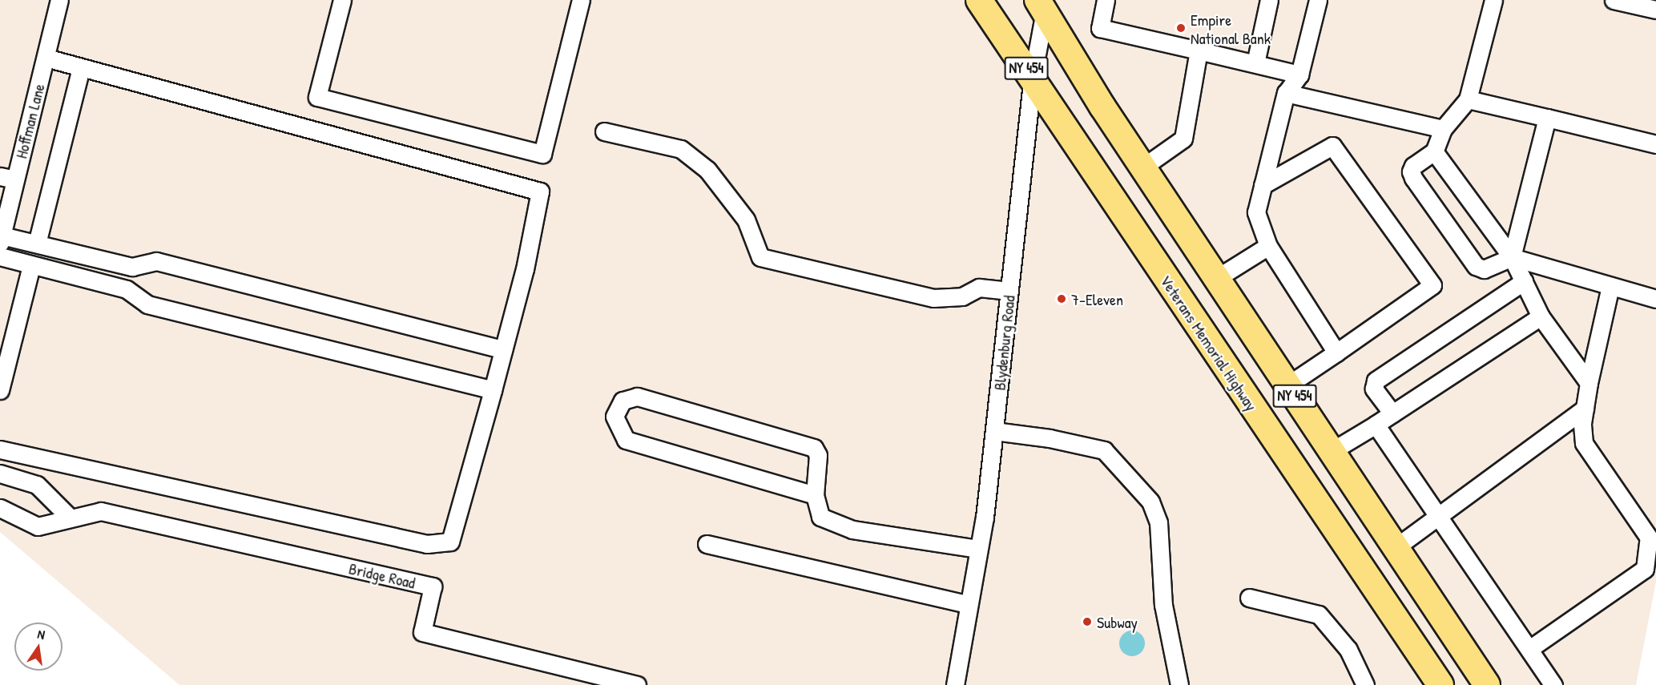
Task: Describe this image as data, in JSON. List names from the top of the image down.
{
  "streets": {
    "highway": ["NY 454", "Veterans Memorial Highway"],
    "street": ["Hoffman Lane", "Blydenburg Road", "Bridge Road"]
  },
  "crossings": [
    ["NY 454", "Blydenburg Road"],
    ["Blydenburg Road", "Veterans Memorial Highway"]
  ],
  "places": ["Empire National Bank", "7-Eleven", "Subway"],
  "north": "top"
}
